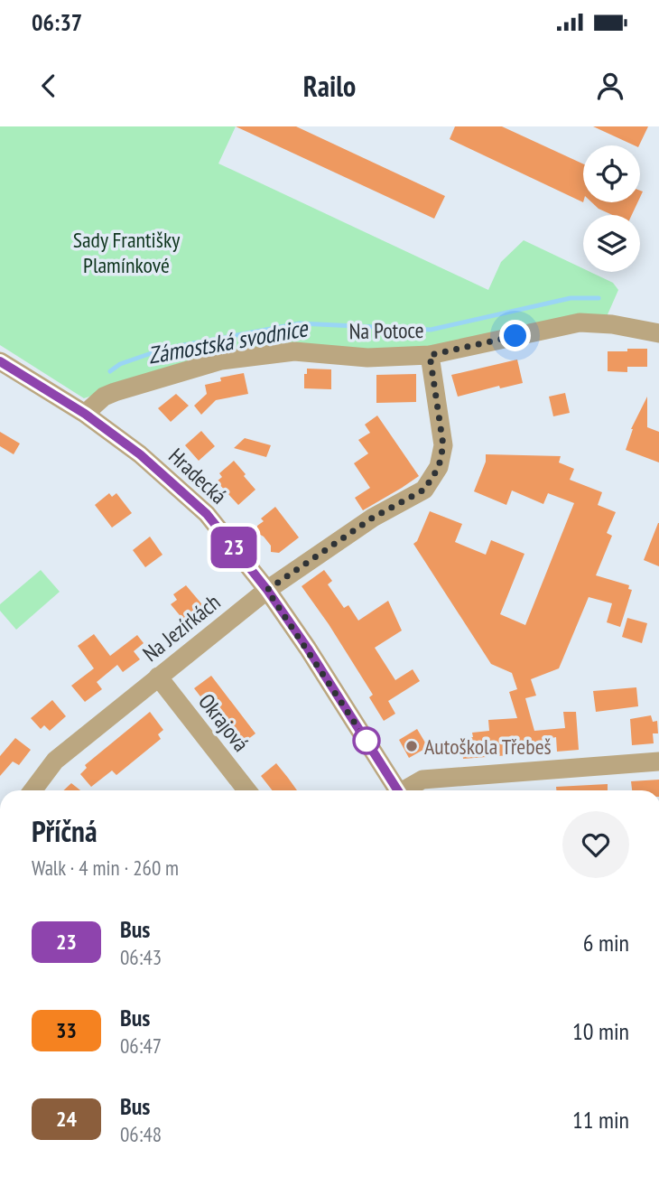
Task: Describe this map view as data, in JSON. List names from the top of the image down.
{
  "streets": {
    "street": [
      "Na Potoce",
      "Hradecká",
      "Na Jezírkách",
      "Okrajová"
    ]
  },
  "crossings": [
    ["Na Potoce", "Hradecká"],
    ["Na Potoce", "Na Jezírkách"],
    ["Hradecká", "Na Jezírkách"],
    ["Na Jezírkách", "Okrajová"]
  ],
  "water": ["Zámostská svodnice"],
  "parks": ["Sady Františky Plamínkové"],
  "places": ["Autoškola Třebeš"],
  "lines": ["bus line 23"],
  "page": {
    "status": "06:37",
    "header": "Railo",
    "on_map": "23",
    "heading": ["Příčná", "Walk · 4 min · 260 m"],
    "list": [
      {
        "mark": "23",
        "name": "Bus",
        "note": "06:43",
        "value": "6 min"
      },
      {
        "mark": "33",
        "name": "Bus",
        "note": "06:47",
        "value": "10 min"
      },
      {
        "mark": "24",
        "name": "Bus",
        "note": "06:48",
        "value": "11 min"
      }
    ]
  }
}
